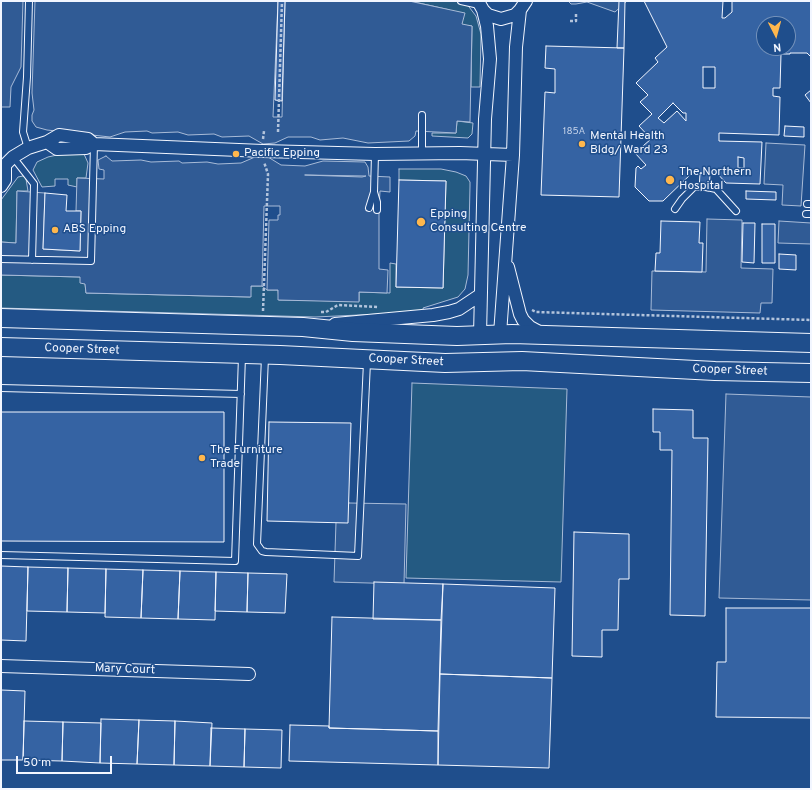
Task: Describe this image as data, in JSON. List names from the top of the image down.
{
  "streets": {
    "main road": ["Cooper Street"],
    "street": ["Mary Court"]
  },
  "places": [
    "Mental Health Bldg/ Ward 23",
    "Pacific Epping",
    "The Northern Hospital",
    "Epping Consulting Centre",
    "ABS Epping",
    "The Furniture Trade"
  ],
  "house_numbers": ["185A"],
  "scale_bar": "50 m",
  "north": "bottom"
}
